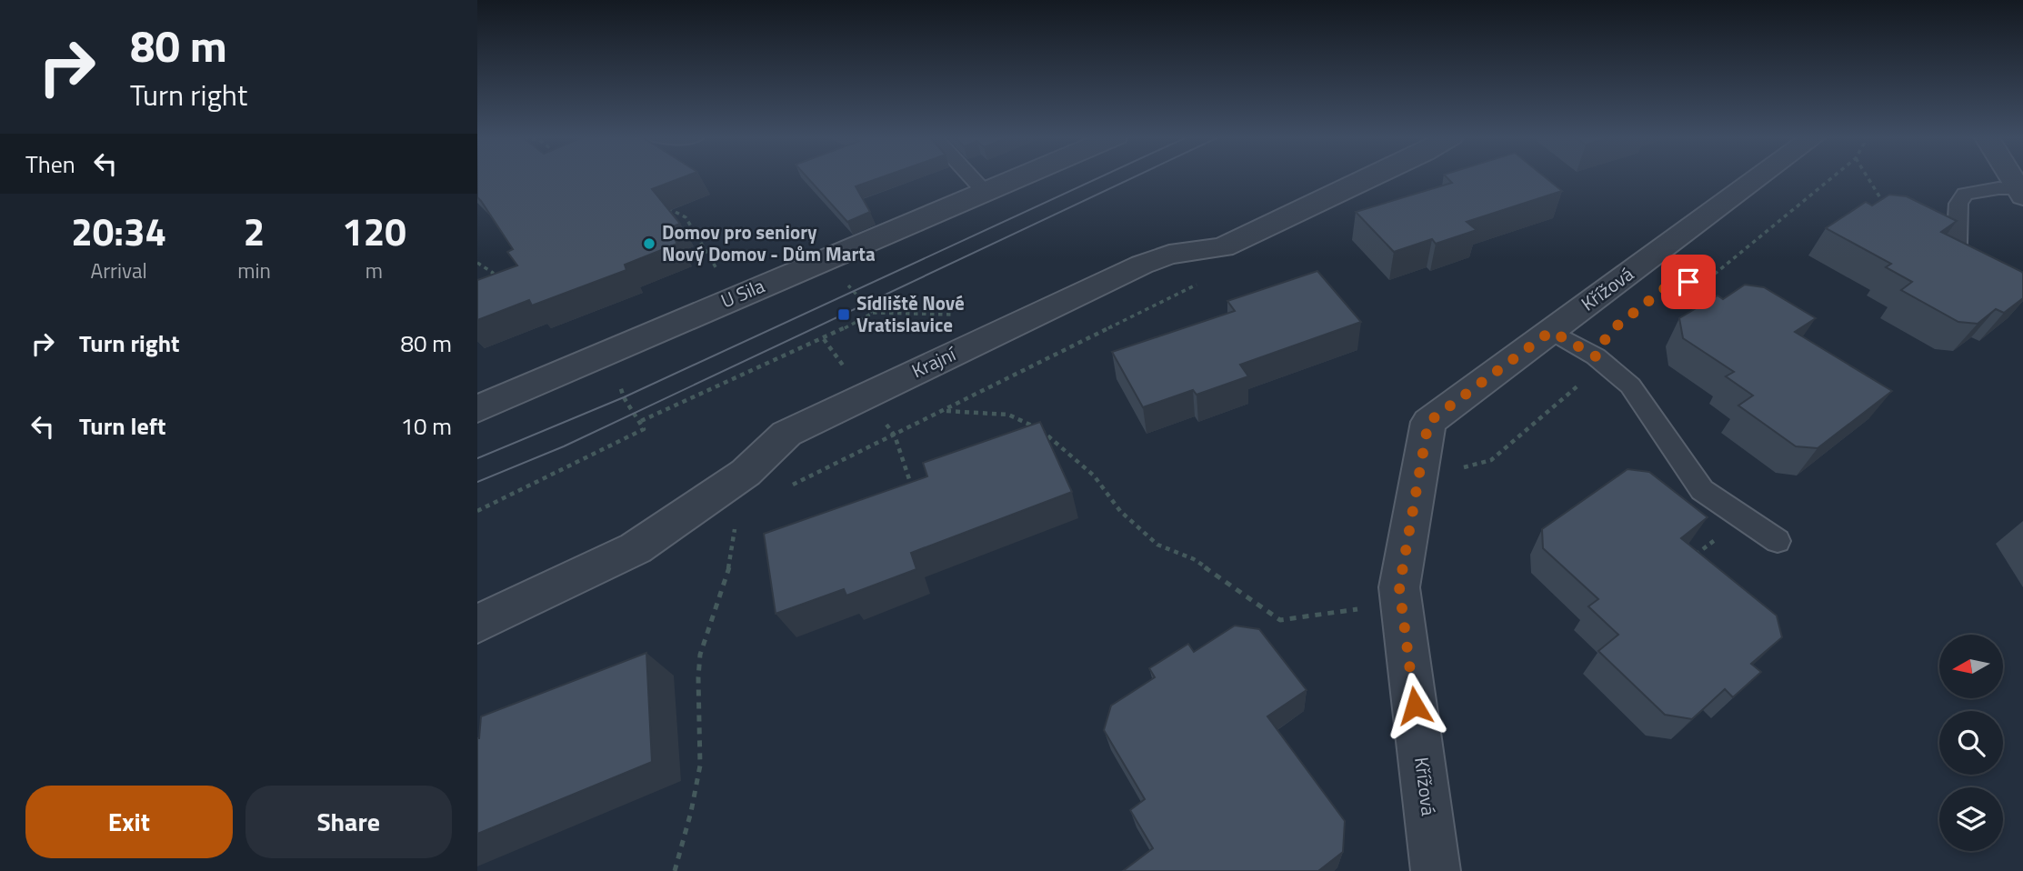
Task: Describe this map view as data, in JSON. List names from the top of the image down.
{
  "streets": {
    "street": ["Křížová", "U Sila", "Krajní"]
  },
  "places": {
    "other": ["Domov pro seniory Nový Domov - Dům Marta"],
    "transit": ["Sídliště Nové Vratislavice"]
  },
  "north": "left",
  "page": {
    "turn": ["80 m", "Turn right"],
    "then": "Then",
    "eta": [
      "20:34",
      "Arrival",
      "2",
      "min",
      "120",
      "m"
    ],
    "list": [
      {
        "name": "Turn right",
        "value": "80 m"
      },
      {
        "name": "Turn left",
        "value": "10 m"
      }
    ],
    "buttons": ["Exit", "Share"]
  }
}
